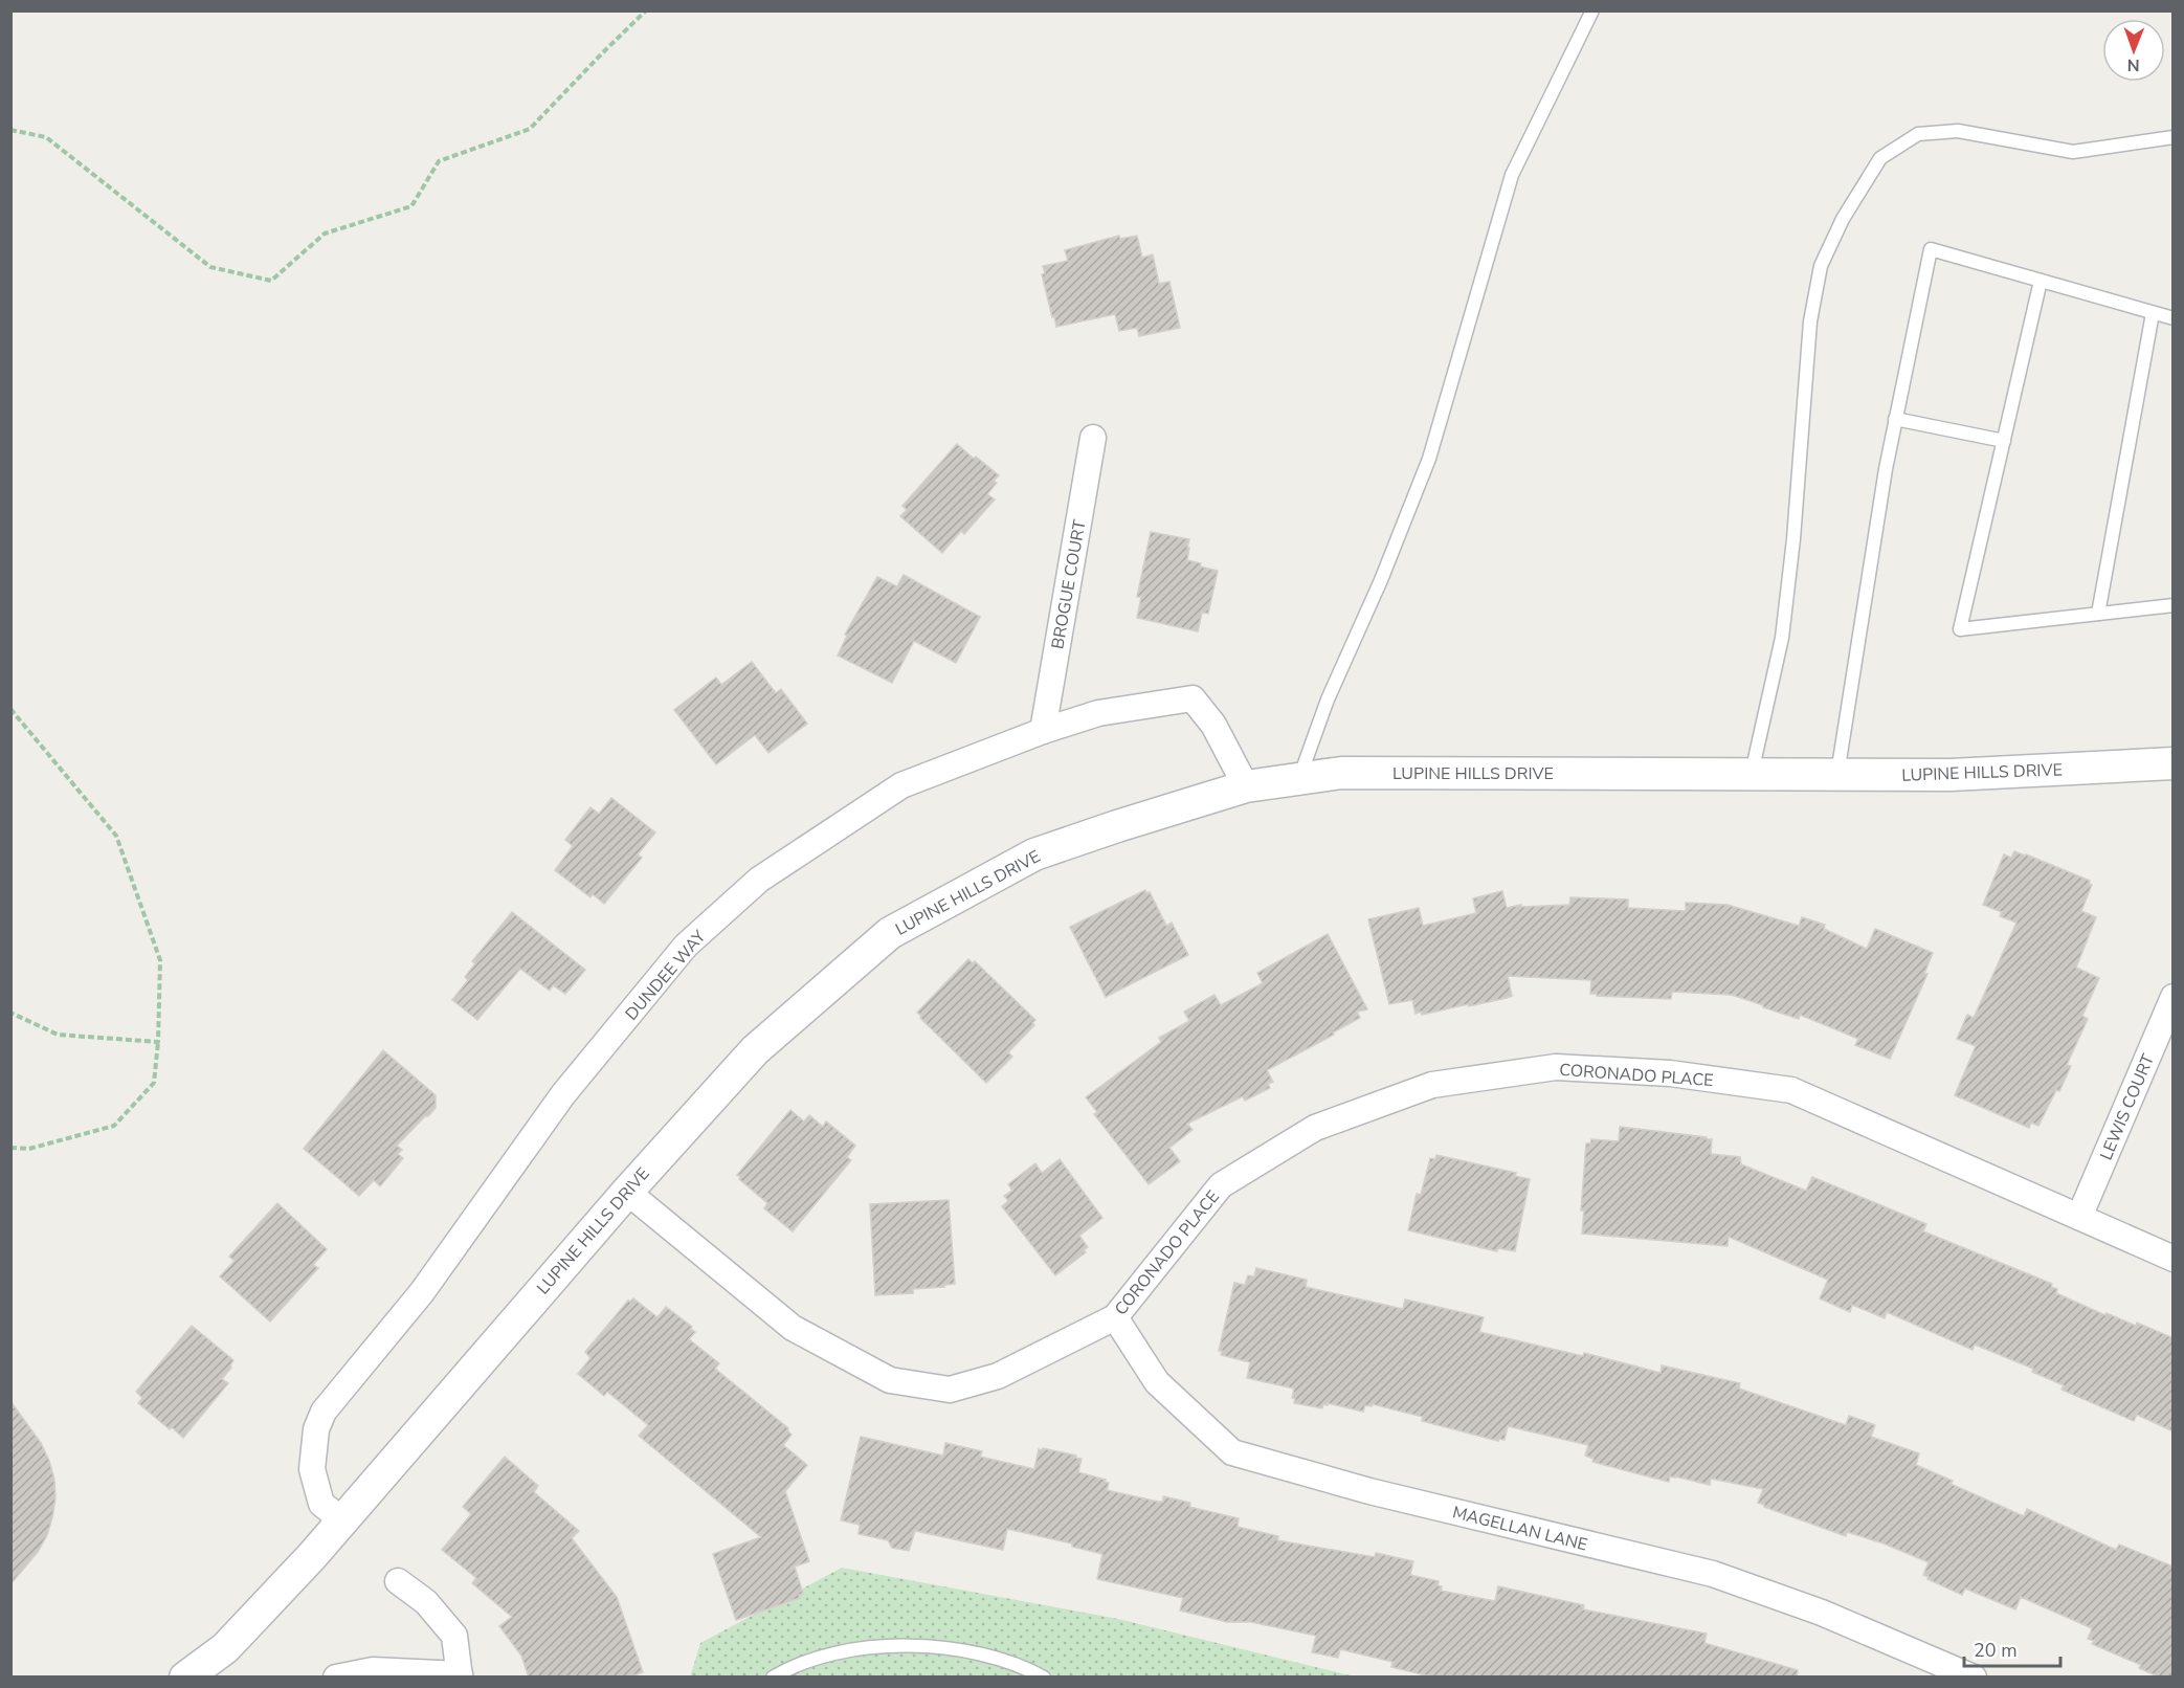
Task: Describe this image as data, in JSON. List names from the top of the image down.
{
  "streets": {
    "street": [
      "BROGUE COURT",
      "LUPINE HILLS DRIVE",
      "DUNDEE WAY",
      "CORONADO PLACE",
      "LEWIS COURT",
      "MAGELLAN LANE"
    ]
  },
  "crossings": [
    ["BROGUE COURT", "DUNDEE WAY"],
    ["LUPINE HILLS DRIVE", "DUNDEE WAY"],
    ["LUPINE HILLS DRIVE", "CORONADO PLACE"],
    ["CORONADO PLACE", "LEWIS COURT"],
    ["CORONADO PLACE", "MAGELLAN LANE"]
  ],
  "scale_bar": "20 m",
  "north": "bottom"
}
